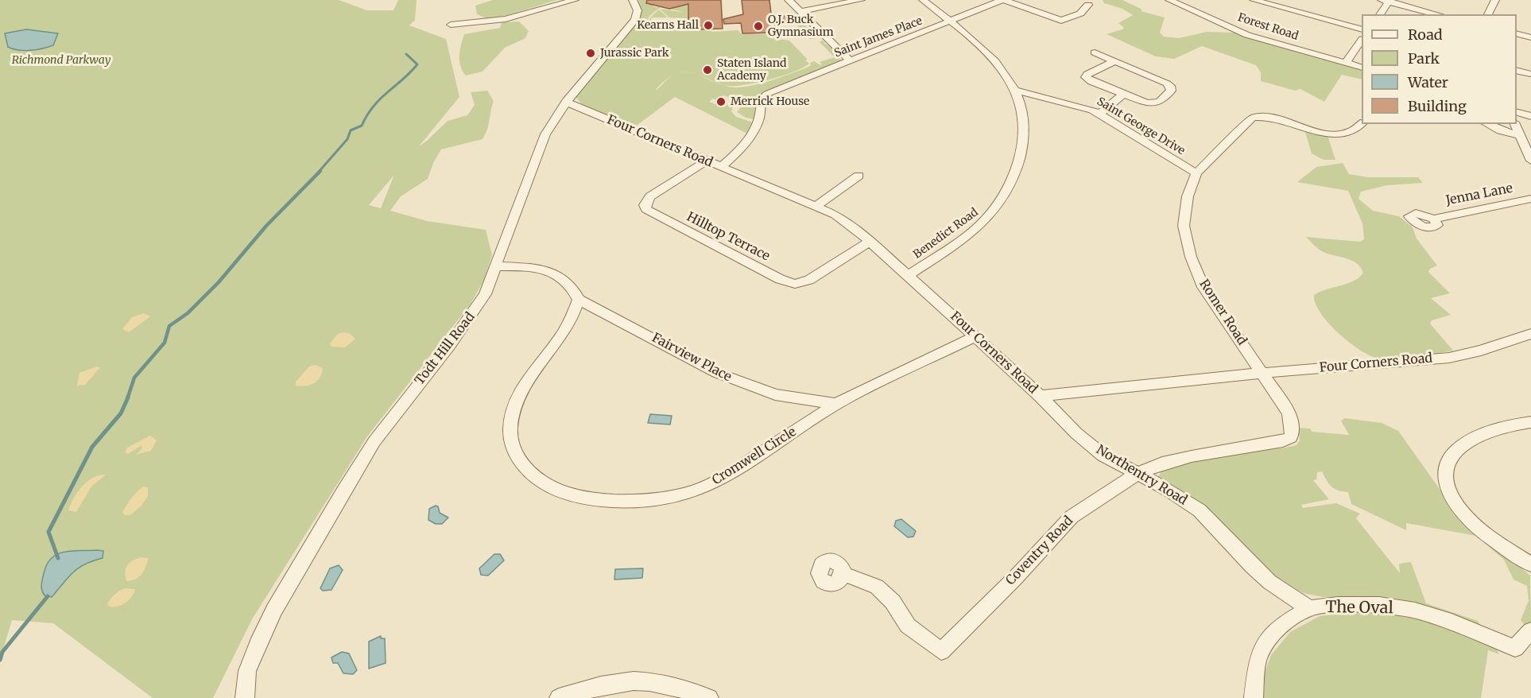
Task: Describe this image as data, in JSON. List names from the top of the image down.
{
  "streets": {
    "street": [
      "Forest Road",
      "Saint James Place",
      "Saint George Drive",
      "Four Corners Road",
      "Jenna Lane",
      "Benedict Road",
      "Hilltop Terrace",
      "Romer Road",
      "Todt Hill Road",
      "Fairview Place",
      "Cromwell Circle",
      "Northentry Road",
      "Coventry Road",
      "The Oval"
    ]
  },
  "crossings": [
    ["Saint James Place", "Four Corners Road"],
    ["Saint James Place", "Benedict Road"],
    ["Saint George Drive", "Benedict Road"],
    ["Saint George Drive", "Romer Road"],
    ["Four Corners Road", "Benedict Road"],
    ["Four Corners Road", "Hilltop Terrace"],
    ["Four Corners Road", "Romer Road"],
    ["Four Corners Road", "Todt Hill Road"],
    ["Four Corners Road", "Northentry Road"],
    ["Romer Road", "Coventry Road"],
    ["Todt Hill Road", "Fairview Place"],
    ["Fairview Place", "Cromwell Circle"],
    ["Northentry Road", "Coventry Road"],
    ["Northentry Road", "The Oval"]
  ],
  "parks": ["Richmond Parkway"],
  "places": [
    "Kearns Hall",
    "O.J. Buck Gymnasium",
    "Jurassic Park",
    "Staten Island Academy",
    "Merrick House"
  ],
  "legend": [
    "Road",
    "Park",
    "Water",
    "Building"
  ]
}
